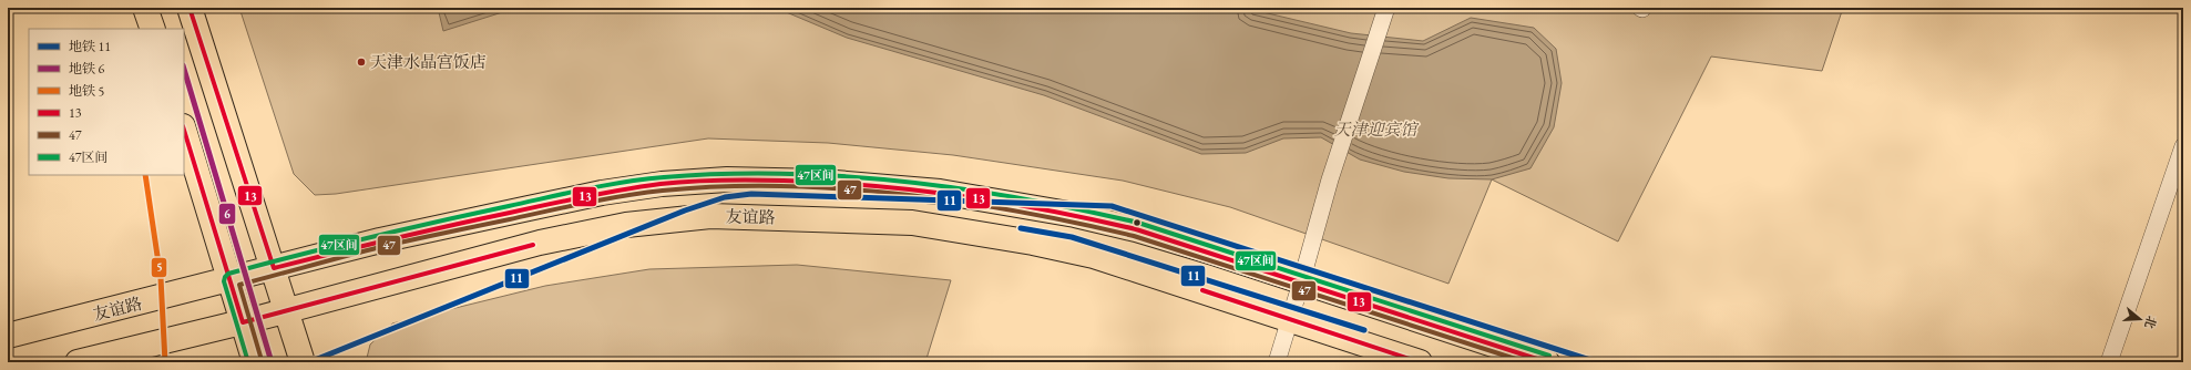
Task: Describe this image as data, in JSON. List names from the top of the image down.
{
  "streets": {
    "main road": ["友谊路"]
  },
  "parks": ["天津迎宾馆"],
  "places": ["天津水晶宫饭店"],
  "lines": [
    "transit line 13",
    "metro line 6",
    "transit line 47区间",
    "metro line 5",
    "transit line 47",
    "metro line 11"
  ],
  "legend": [
    "地铁 11",
    "地铁 6",
    "地铁 5",
    "13",
    "47",
    "47区间"
  ],
  "north": "right"
}
